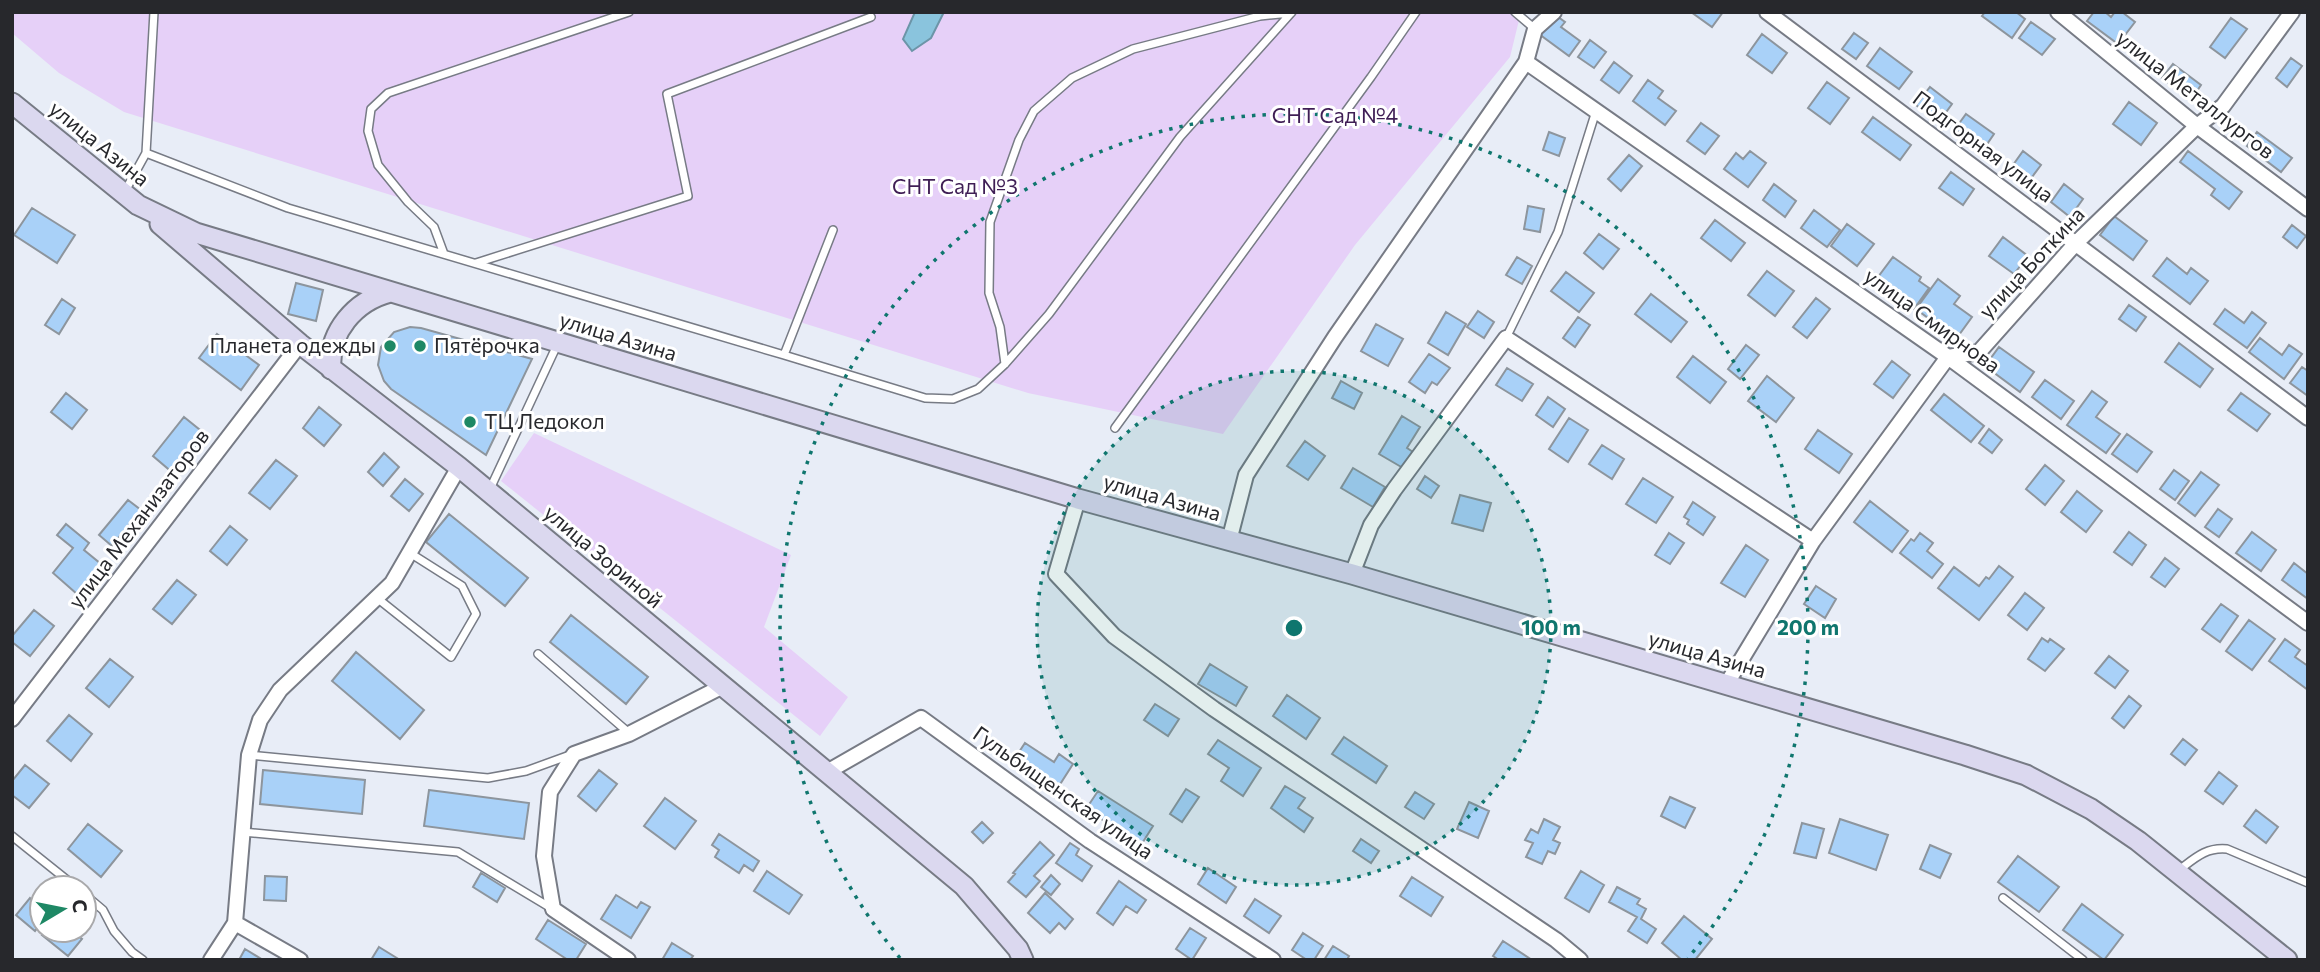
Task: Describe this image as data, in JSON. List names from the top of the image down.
{
  "streets": {
    "main road": ["улица Азина", "улица Зориной"],
    "street": [
      "улица Металлургов",
      "Подгорная улица",
      "улица Боткина",
      "улица Смирнова",
      "улица Механизаторов",
      "Гульбищенская улица"
    ]
  },
  "crossings": [
    ["улица Металлургов", "улица Боткина"],
    ["улица Азина", "улица Зориной"],
    ["Подгорная улица", "улица Боткина"],
    ["улица Боткина", "улица Смирнова"],
    ["улица Механизаторов", "улица Зориной"],
    ["улица Зориной", "Гульбищенская улица"]
  ],
  "parks": ["СНТ Сад №4", "СНТ Сад №3"],
  "places": ["Планета одежды", "Пятёрочка", "ТЦ Ледокол"],
  "north": "right",
  "rings": ["100 m", "200 m"]
}
